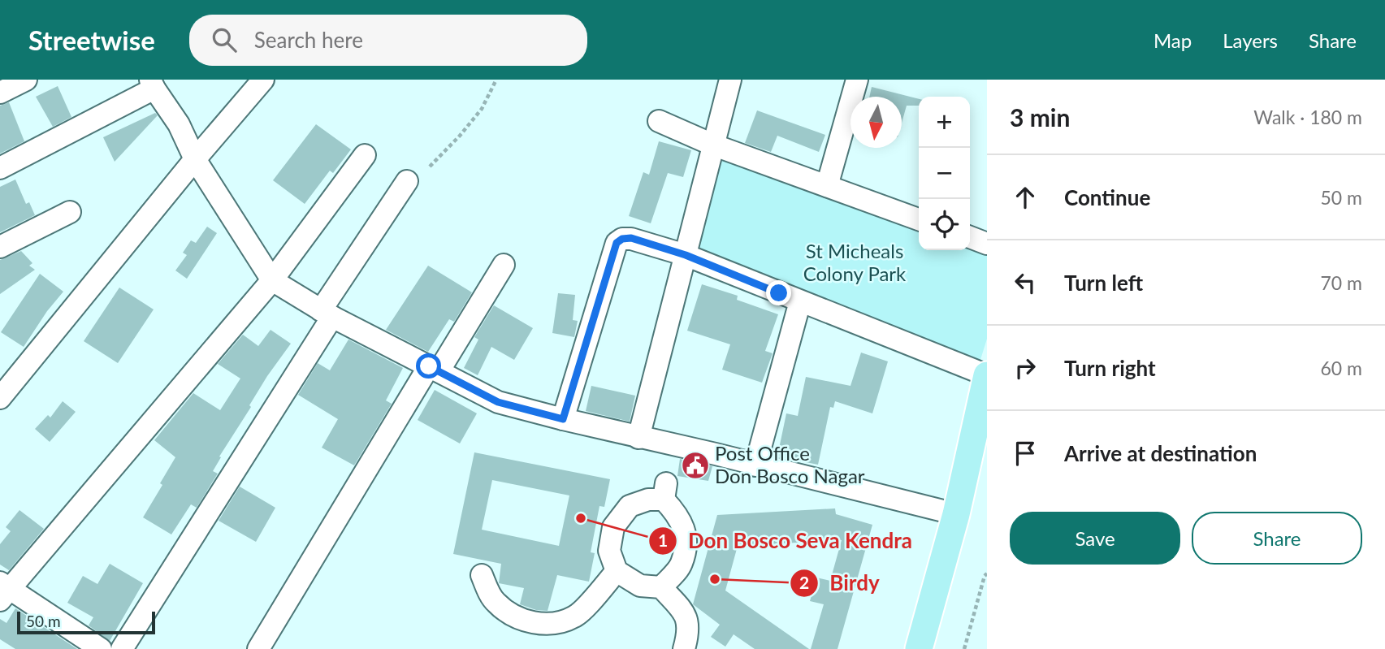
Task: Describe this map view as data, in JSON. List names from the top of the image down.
{
  "parks": ["St Micheals Colony Park"],
  "places": {
    "public building": ["Post Office Don Bosco Nagar"],
    "other": ["Don Bosco Seva Kendra", "Birdy"]
  },
  "scale_bar": "50 m",
  "north": "bottom",
  "page": {
    "header": "Streetwise",
    "search": "Search here",
    "nav": ["Map", "Layers", "Share"],
    "heading": ["3 min", "Walk · 180 m"],
    "map_buttons": ["+", "−"],
    "list": [
      ["Continue", "50 m"],
      ["Turn left", "70 m"],
      ["Turn right", "60 m"],
      "Arrive at destination"
    ],
    "buttons": ["Save", "Share"],
    "scale": "50 m"
  }
}
